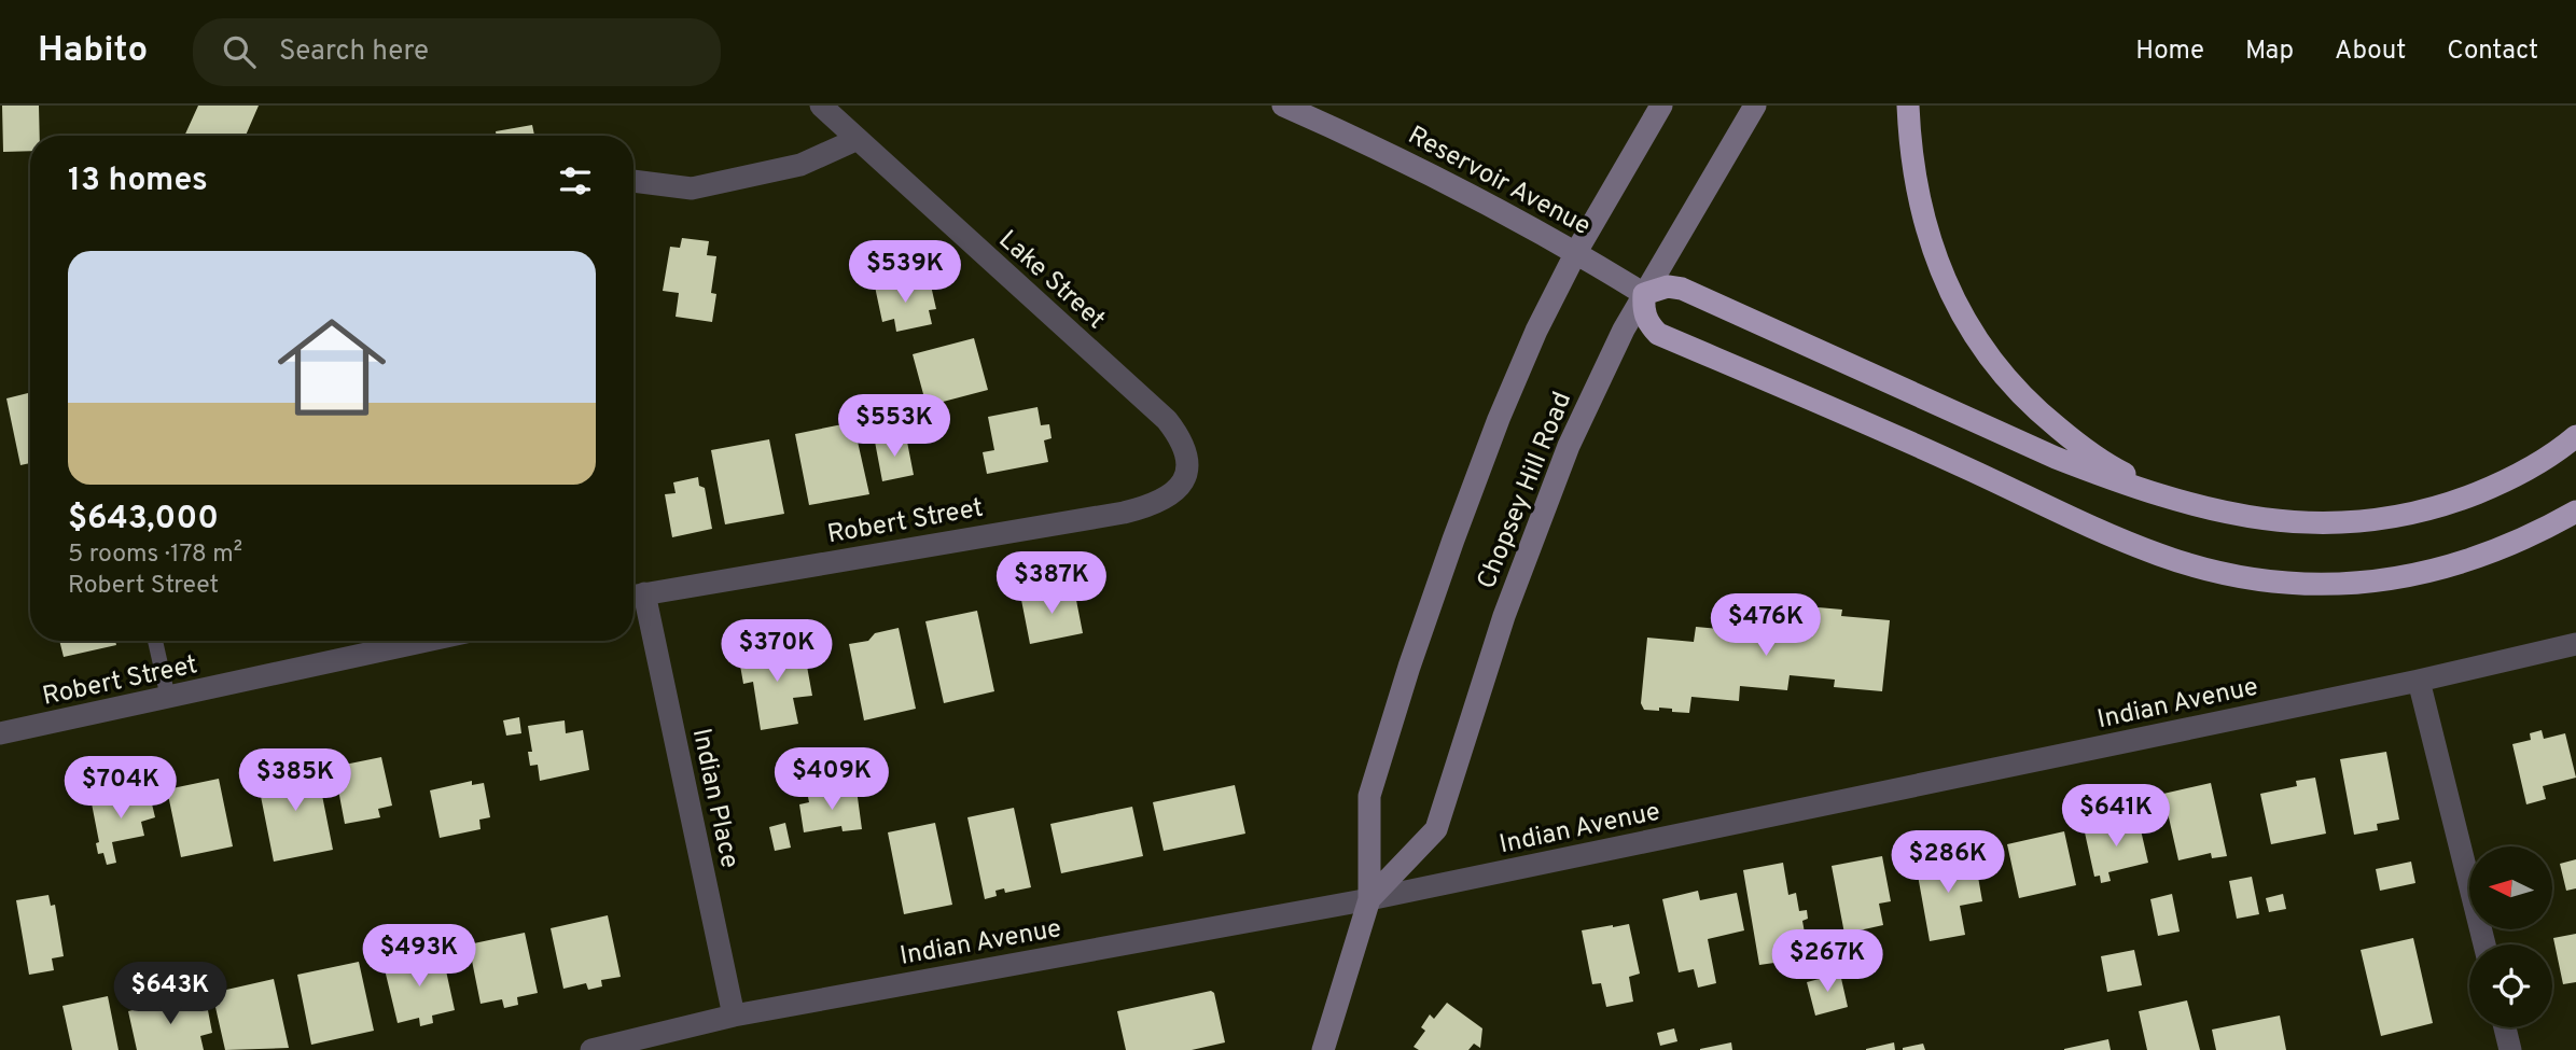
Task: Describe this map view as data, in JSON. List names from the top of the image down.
{
  "streets": {
    "main road": ["Reservoir Avenue", "Chopsey Hill Road"],
    "street": [
      "Lake Street",
      "Robert Street",
      "Indian Avenue",
      "Indian Place"
    ]
  },
  "crossings": [
    ["Reservoir Avenue", "Chopsey Hill Road"],
    ["Lake Street", "Robert Street"],
    ["Chopsey Hill Road", "Indian Avenue"],
    ["Robert Street", "Indian Place"],
    ["Indian Avenue", "Indian Place"]
  ],
  "north": "left",
  "page": {
    "header": "Habito",
    "search": "Search here",
    "nav": [
      "Home",
      "Map",
      "About",
      "Contact"
    ],
    "heading": "13 homes",
    "list": [
      {
        "name": "$643,000",
        "note": "5 rooms · 178 m² · Robert Street"
      }
    ],
    "price": [
      "$539K",
      "$553K",
      "$387K",
      "$476K",
      "$370K",
      "$409K",
      "$385K",
      "$704K",
      "$641K",
      "$286K",
      "$493K",
      "$267K",
      "$643K"
    ]
  }
}
